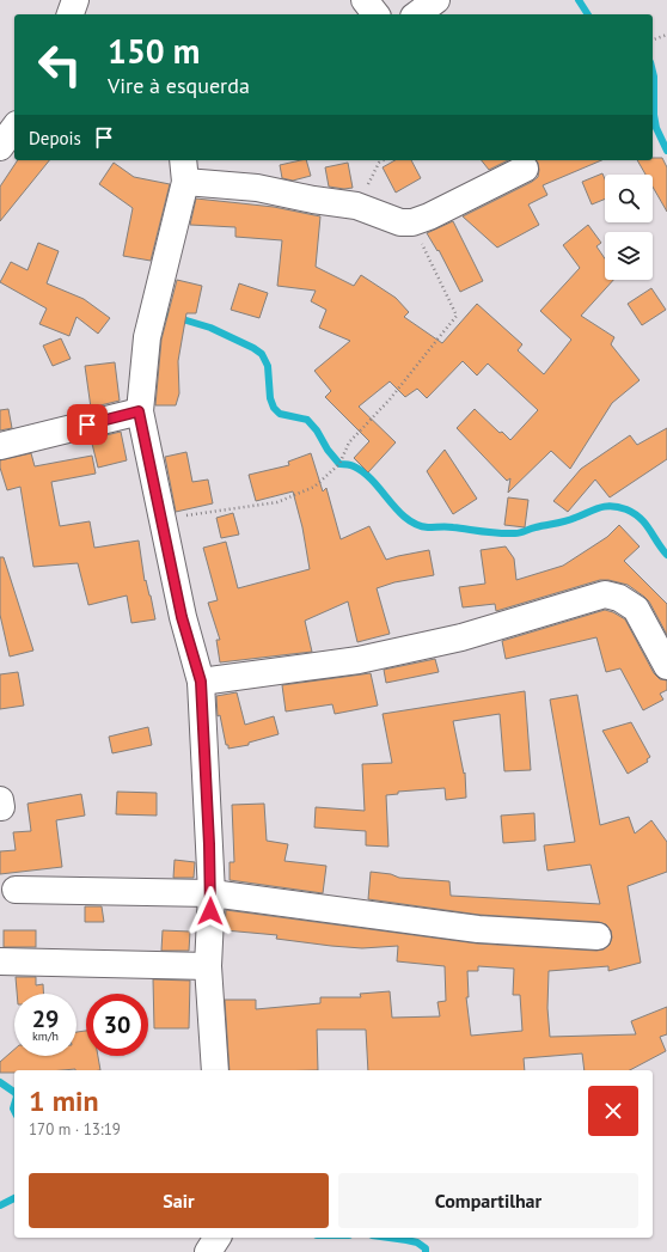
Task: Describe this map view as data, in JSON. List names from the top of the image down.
{
  "page": {
    "turn": ["150 m", "Vire à esquerda"],
    "then": "Depois",
    "speed": "29 km/h",
    "limit": "30",
    "heading": ["1 min", "170 m · 13:19"],
    "buttons": ["Sair", "Compartilhar"]
  }
}
